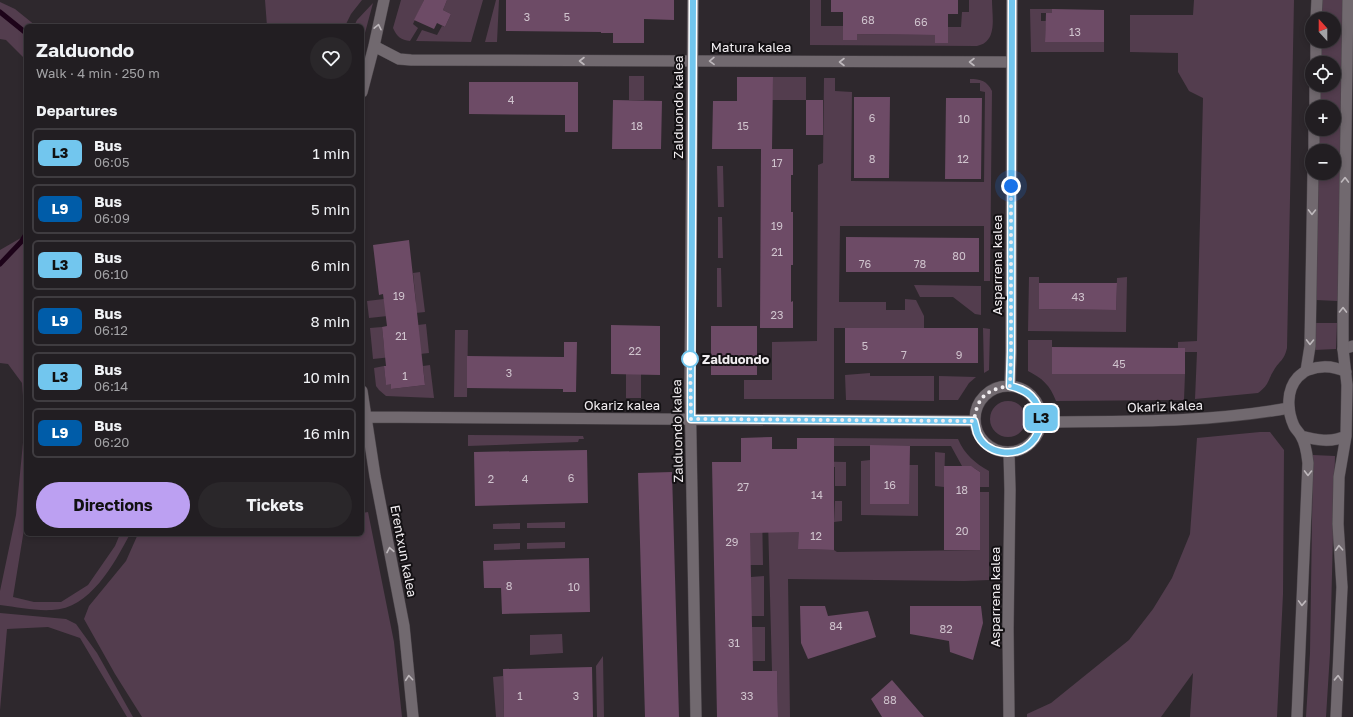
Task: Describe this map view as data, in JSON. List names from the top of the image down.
{
  "streets": {
    "street": [
      "Matura kalea",
      "Zalduondo kalea",
      "Asparrena kalea",
      "Okariz kalea",
      "Erentxun kalea"
    ]
  },
  "crossings": [
    ["Matura kalea", "Zalduondo kalea"],
    ["Matura kalea", "Asparrena kalea"],
    ["Zalduondo kalea", "Okariz kalea"],
    ["Asparrena kalea", "Okariz kalea"]
  ],
  "one_way": ["Matura kalea", "Erentxun kalea"],
  "places": ["Zalduondo"],
  "lines": ["bus line L3"],
  "house_numbers": [
    "3",
    "5",
    "68",
    "66",
    "13",
    "4",
    "6",
    "10",
    "18",
    "15",
    "8",
    "12",
    "17",
    "19",
    "21",
    "80",
    "76",
    "78",
    "19",
    "43",
    "23",
    "21",
    "5",
    "22",
    "7",
    "9",
    "45",
    "3",
    "1",
    "6",
    "2",
    "4",
    "16",
    "27",
    "18",
    "14",
    "20",
    "12",
    "29",
    "8",
    "10",
    "84",
    "82",
    "31",
    "1",
    "3",
    "33",
    "88"
  ],
  "north": "top",
  "page": {
    "on_map": "L3",
    "map_buttons": ["+", "−"],
    "heading": [
      ["Zalduondo", "Walk · 4 min · 250 m"],
      "Departures"
    ],
    "list": [
      {
        "mark": "L3",
        "name": "Bus",
        "note": "06:05",
        "value": "1 min"
      },
      {
        "mark": "L9",
        "name": "Bus",
        "note": "06:09",
        "value": "5 min"
      },
      {
        "mark": "L3",
        "name": "Bus",
        "note": "06:10",
        "value": "6 min"
      },
      {
        "mark": "L9",
        "name": "Bus",
        "note": "06:12",
        "value": "8 min"
      },
      {
        "mark": "L3",
        "name": "Bus",
        "note": "06:14",
        "value": "10 min"
      },
      {
        "mark": "L9",
        "name": "Bus",
        "note": "06:20",
        "value": "16 min"
      }
    ],
    "buttons": ["Directions", "Tickets"]
  }
}
